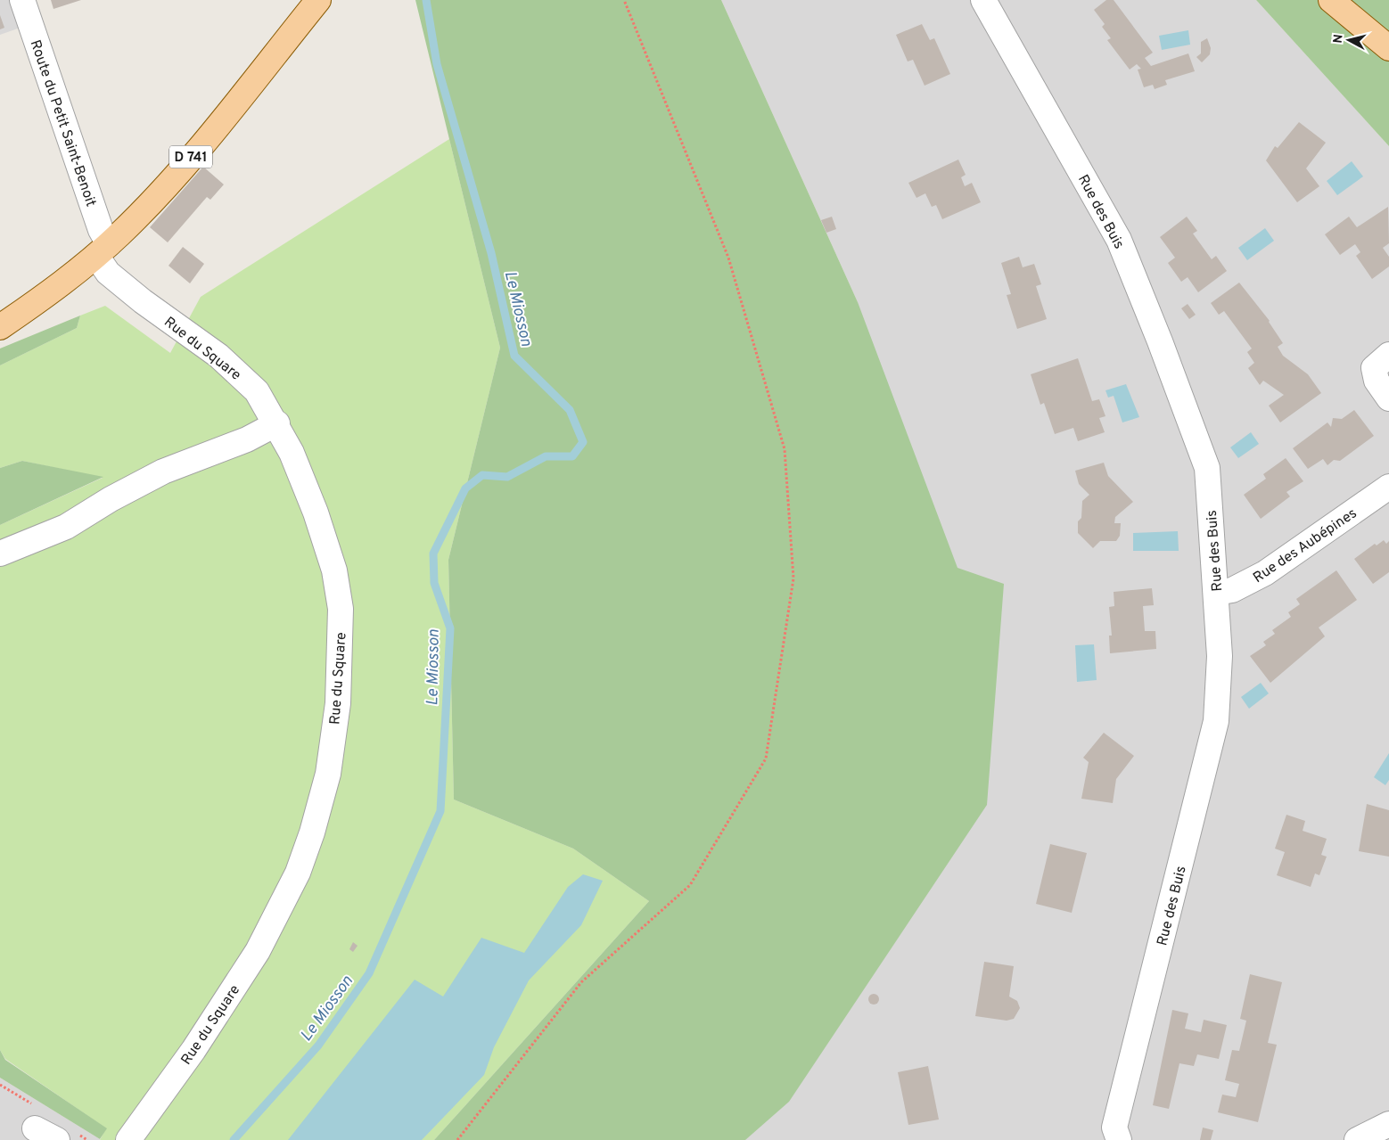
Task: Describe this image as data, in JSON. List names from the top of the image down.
{
  "streets": {
    "main road": ["D 741"],
    "street": [
      "Route du Petit Saint-Benoit",
      "Rue des Buis",
      "Rue du Square",
      "Rue des Aubépines"
    ]
  },
  "crossings": [
    ["Route du Petit Saint-Benoit", "D 741"],
    ["Route du Petit Saint-Benoit", "Rue du Square"],
    ["D 741", "Rue du Square"],
    ["Rue des Buis", "Rue des Aubépines"]
  ],
  "water": ["Le Miosson"],
  "north": "left"
}
